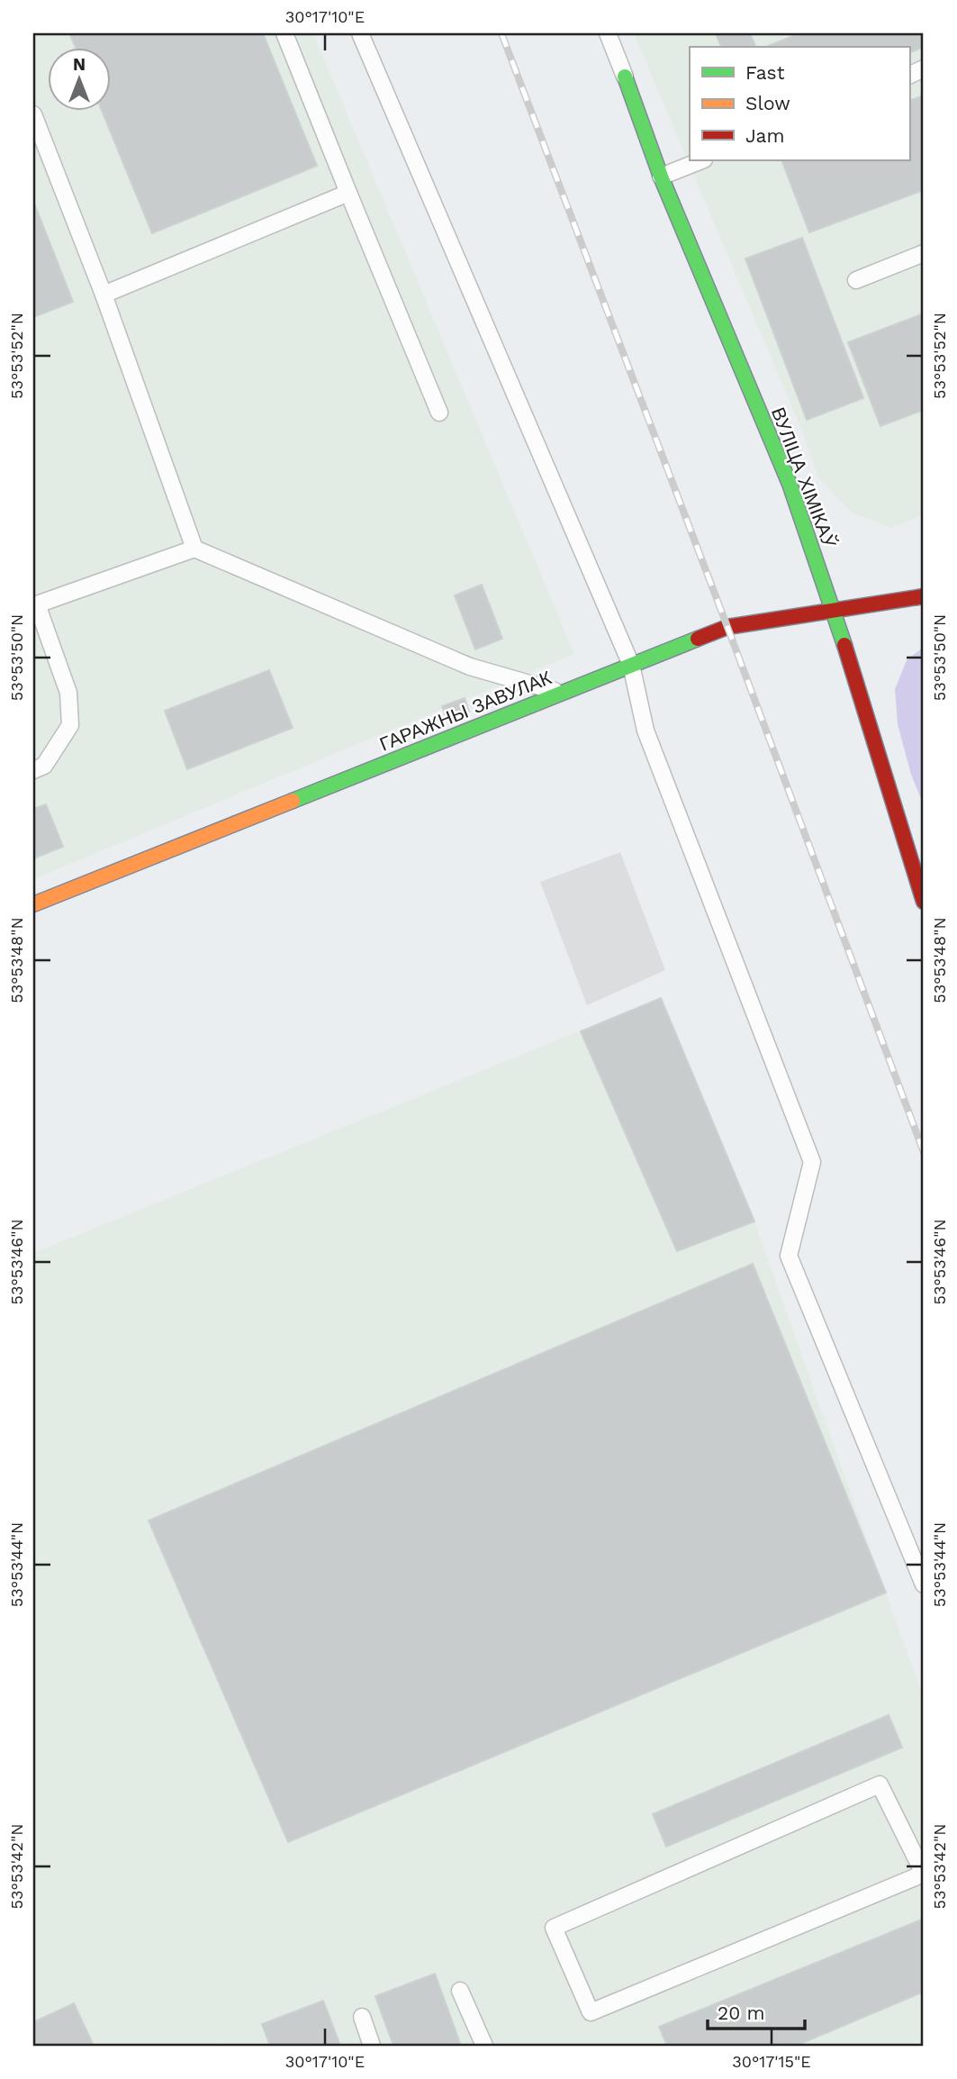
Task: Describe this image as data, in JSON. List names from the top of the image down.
{
  "streets": {
    "street": ["ВУЛІЦА ХІМІКАЎ", "ГАРАЖНЫ ЗАВУЛАК"]
  },
  "crossings": [
    ["ВУЛІЦА ХІМІКАЎ", "ГАРАЖНЫ ЗАВУЛАК"]
  ],
  "legend": ["Fast", "Slow", "Jam"],
  "scale_bar": "20 m",
  "north": "top",
  "coordinates": [
    "30°17'10\"E",
    "53°53'52\"N",
    "53°53'50\"N",
    "53°53'48\"N",
    "53°53'46\"N",
    "53°53'44\"N",
    "53°53'42\"N",
    "30°17'15\"E"
  ]
}
